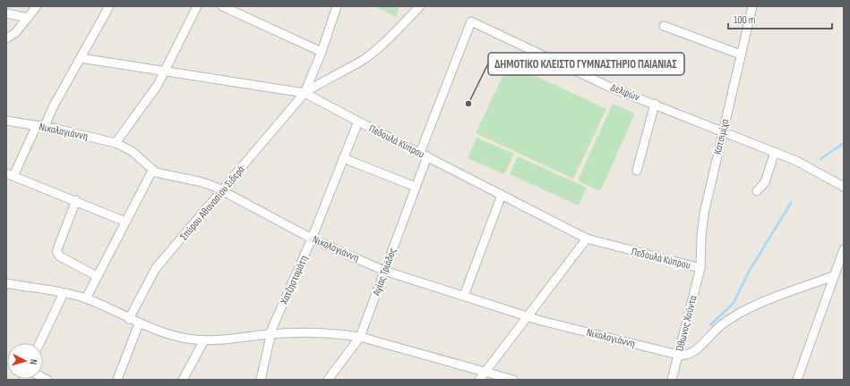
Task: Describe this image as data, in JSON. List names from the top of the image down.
{
  "streets": {
    "street": [
      "Δελφών",
      "Νικολογιάννη",
      "Κατσιμίχα",
      "Πεδουλά Κύπρου",
      "Σπύρου Αθανασίου Σιδερά",
      "Αγίας Τριάδος",
      "Χατζησταμάτη",
      "Όθωνος Χούντα"
    ]
  },
  "crossings": [
    ["Δελφών", "Κατσιμίχα"],
    ["Δελφών", "Πεδουλά Κύπρου"],
    ["Νικολογιάννη", "Σπύρου Αθανασίου Σιδερά"],
    ["Νικολογιάννη", "Αγίας Τριάδος"],
    ["Νικολογιάννη", "Χατζησταμάτη"],
    ["Νικολογιάννη", "Όθωνος Χούντα"],
    ["Κατσιμίχα", "Πεδουλά Κύπρου"],
    ["Κατσιμίχα", "Όθωνος Χούντα"],
    ["Πεδουλά Κύπρου", "Σπύρου Αθανασίου Σιδερά"],
    ["Πεδουλά Κύπρου", "Αγίας Τριάδος"],
    ["Πεδουλά Κύπρου", "Χατζησταμάτη"],
    ["Πεδουλά Κύπρου", "Όθωνος Χούντα"]
  ],
  "places": ["ΔΗΜΟΤΙΚΟ ΚΛΕΙΣΤΟ ΓΥΜΝΑΣΤΗΡΙΟ ΠΑΙΑΝΙΑΣ"],
  "scale_bar": "100 m",
  "north": "right"
}
